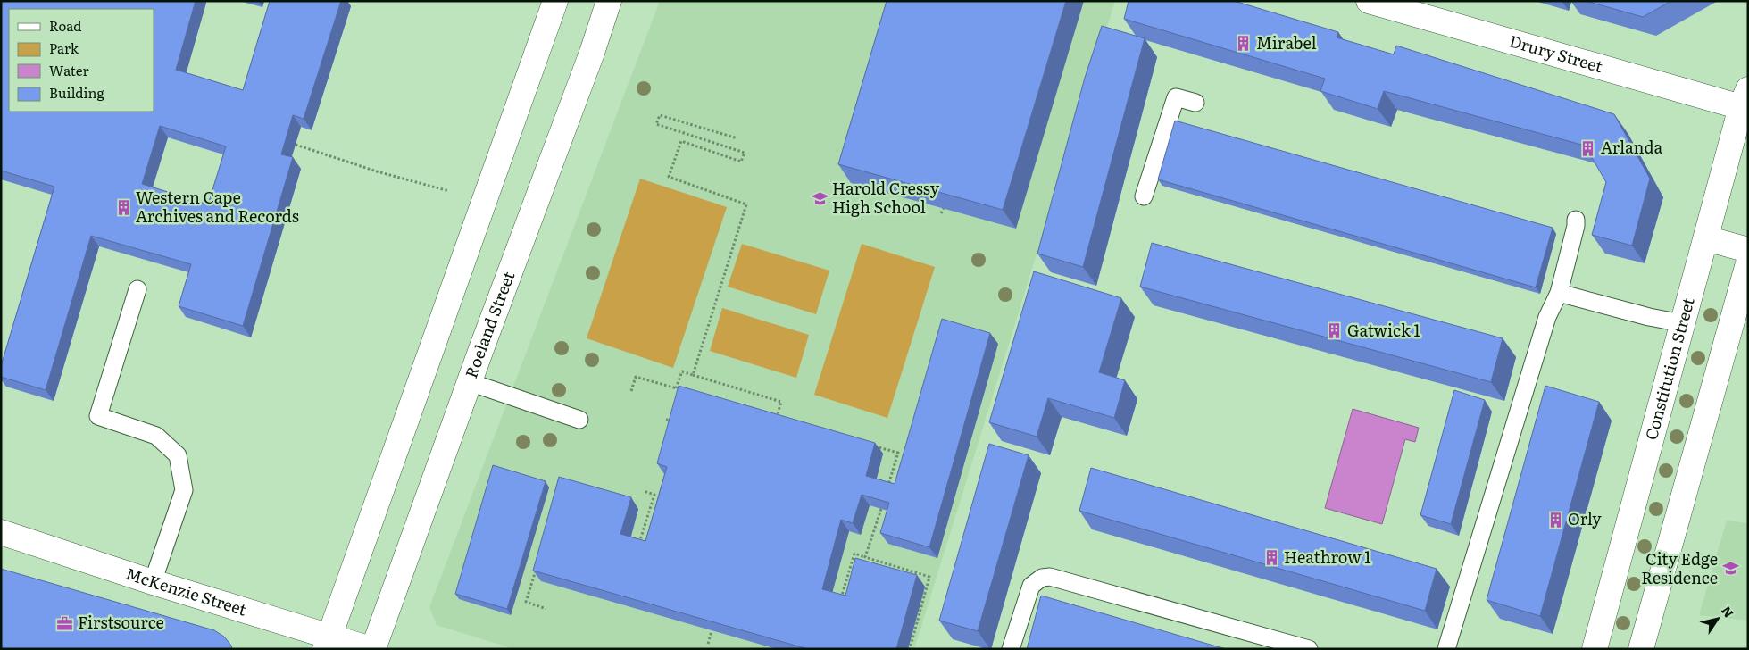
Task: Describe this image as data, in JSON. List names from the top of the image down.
{
  "streets": {
    "street": [
      "Drury Street",
      "Roeland Street",
      "Constitution Street",
      "McKenzie Street"
    ]
  },
  "crossings": [
    ["Drury Street", "Constitution Street"],
    ["Roeland Street", "McKenzie Street"]
  ],
  "places": {
    "building": [
      "Mirabel",
      "Arlanda",
      "Western Cape Archives and Records",
      "Gatwick 1",
      "Orly",
      "Heathrow 1"
    ],
    "school or university": ["Harold Cressy High School", "City Edge Residence"],
    "office": ["Firstsource"]
  },
  "legend": [
    "Road",
    "Park",
    "Water",
    "Building"
  ],
  "north": "top right"
}
